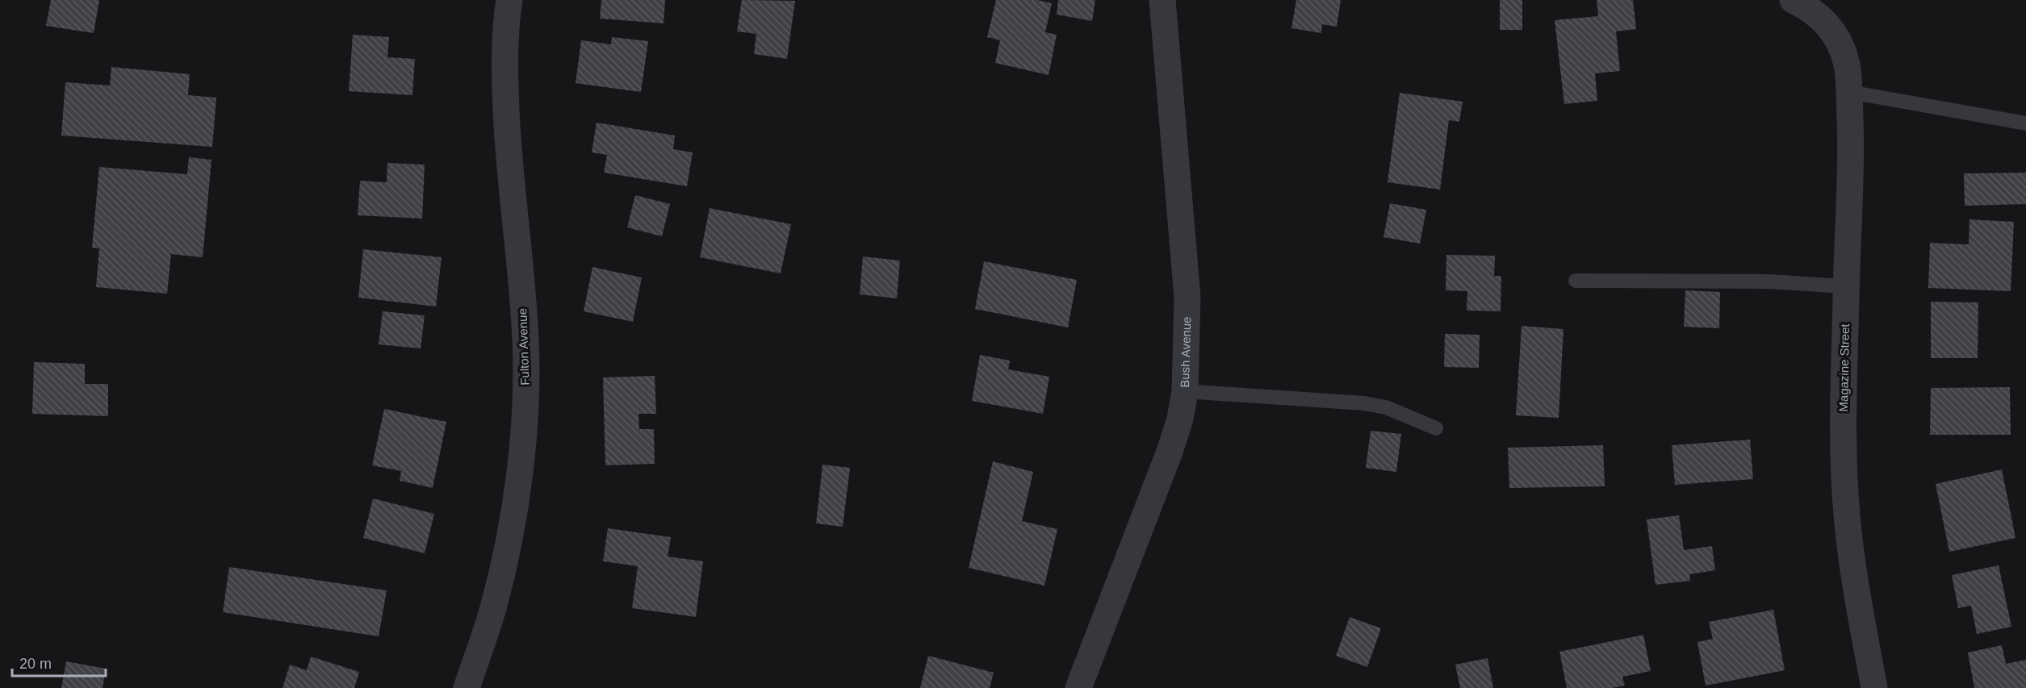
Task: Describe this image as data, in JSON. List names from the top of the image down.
{
  "streets": {
    "street": ["Fulton Avenue", "Bush Avenue", "Magazine Street"]
  },
  "scale_bar": "20 m"
}
